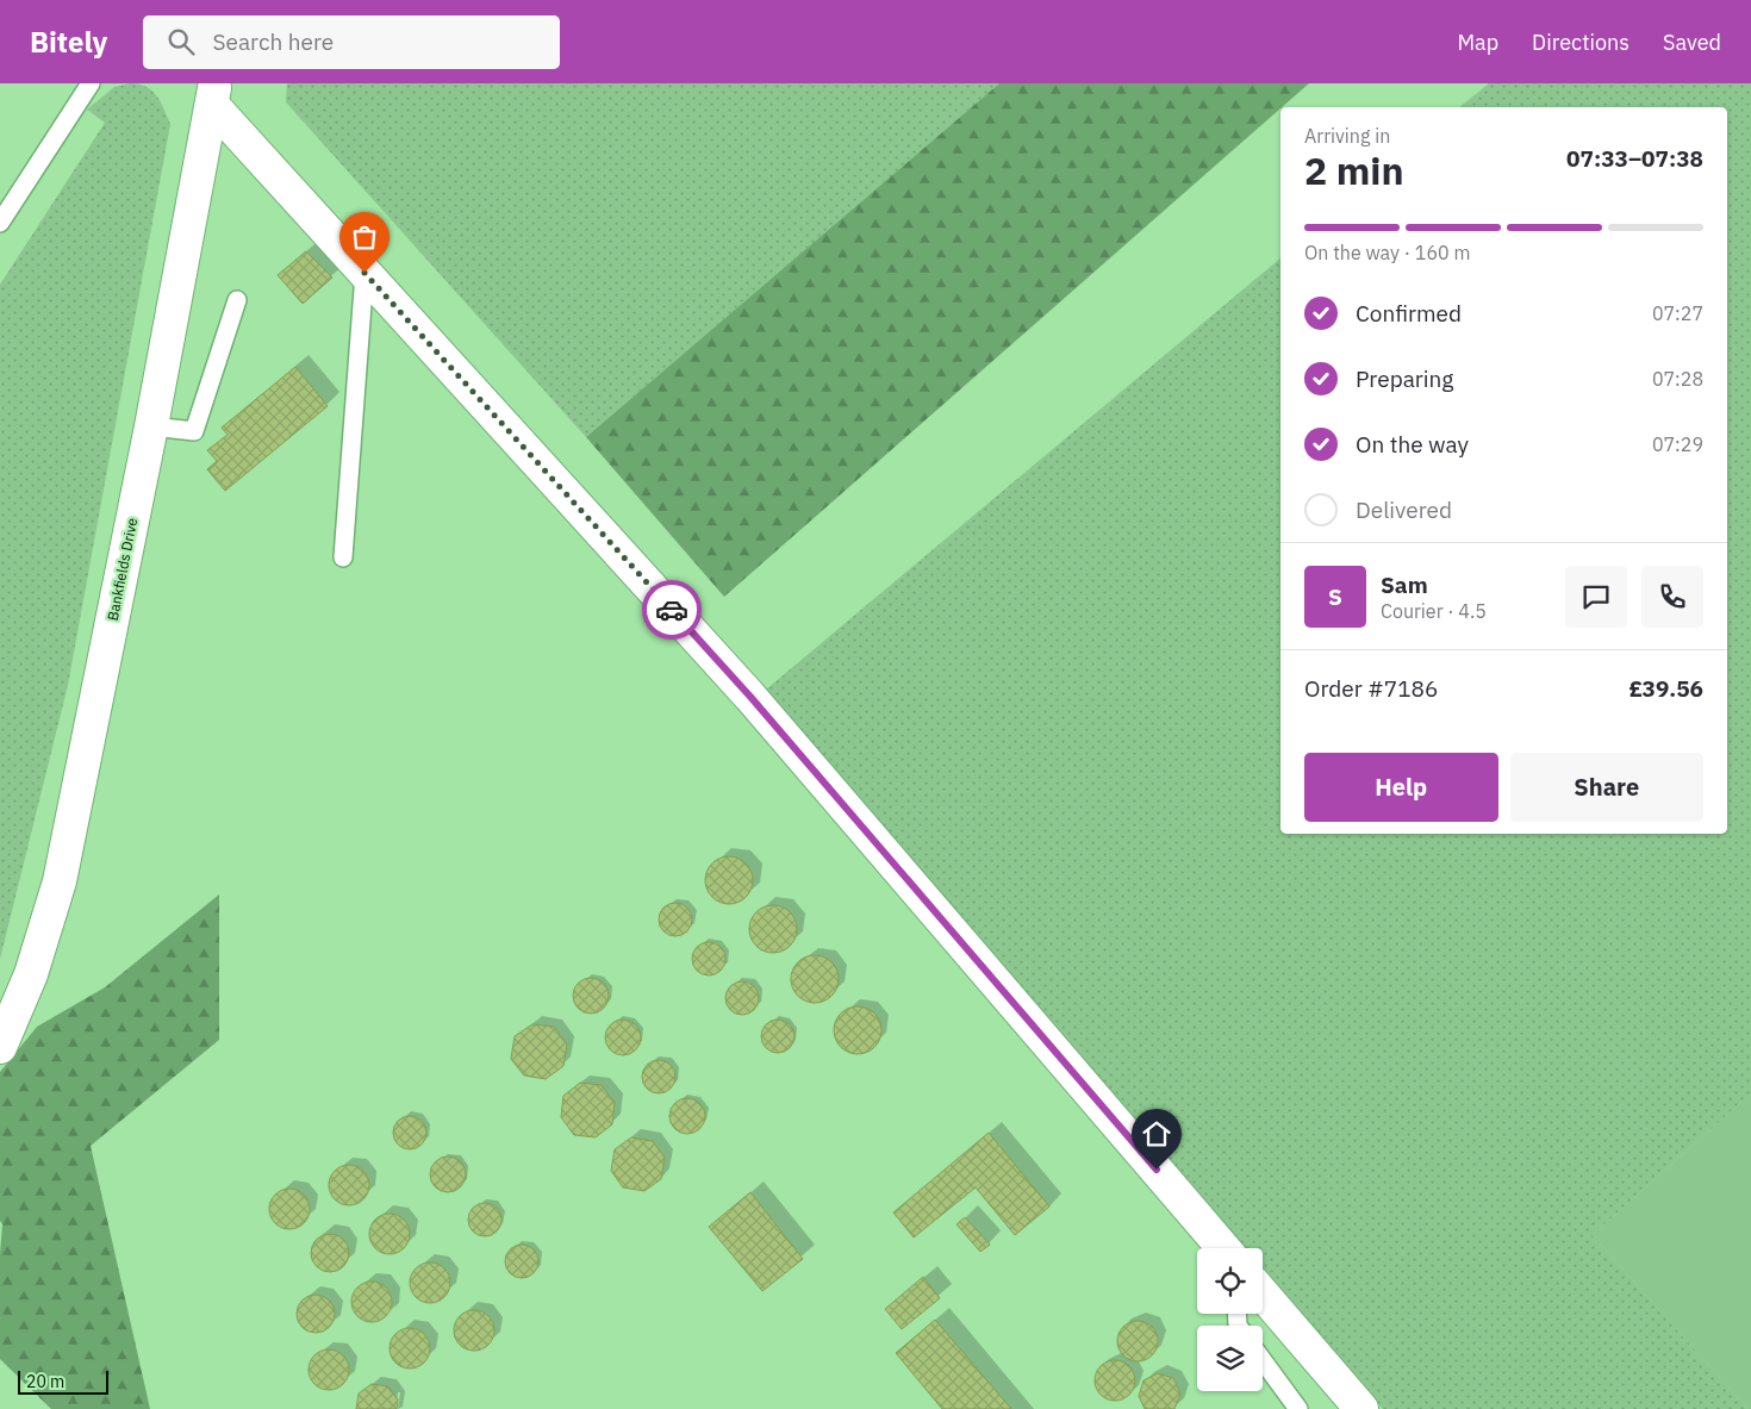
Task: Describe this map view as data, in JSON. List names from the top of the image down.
{
  "streets": {
    "street": ["Bankfields Drive"]
  },
  "scale_bar": "20 m",
  "page": {
    "header": "Bitely",
    "search": "Search here",
    "nav": ["Map", "Directions", "Saved"],
    "heading": ["2 min", "Arriving in", "07:33–07:38"],
    "panel": [
      "Sam",
      "Courier · 4.5",
      "Order #7186",
      "£39.56"
    ],
    "bar": "On the way · 160 m",
    "list": [
      ["Confirmed", "07:27"],
      ["Preparing", "07:28"],
      ["On the way", "07:29"],
      "Delivered"
    ],
    "round": "S",
    "buttons": ["Help", "Share"],
    "scale": "20 m"
  }
}
